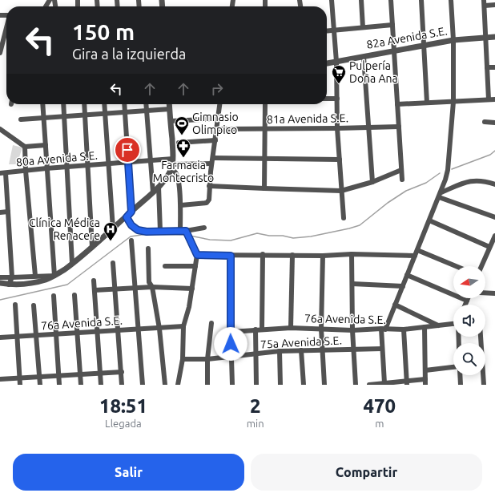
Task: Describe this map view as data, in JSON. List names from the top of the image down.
{
  "streets": {
    "street": [
      "82a Avenida S.E.",
      "81a Avenida S.E.",
      "80a Avenida S.E.",
      "76a Avenida S.E.",
      "75a Avenida S.E."
    ]
  },
  "places": {
    "supermarket": ["Pulpería Doña Ana"],
    "sports": ["Gimnasio Olimpico"],
    "pharmacy": ["Farmacia Montecristo"],
    "hospital": ["Clínica Médica Renacere"]
  },
  "north": "left",
  "page": {
    "turn": ["150 m", "Gira a la izquierda"],
    "eta": [
      "18:51",
      "Llegada",
      "2",
      "min",
      "470",
      "m"
    ],
    "buttons": ["Salir", "Compartir"]
  }
}
